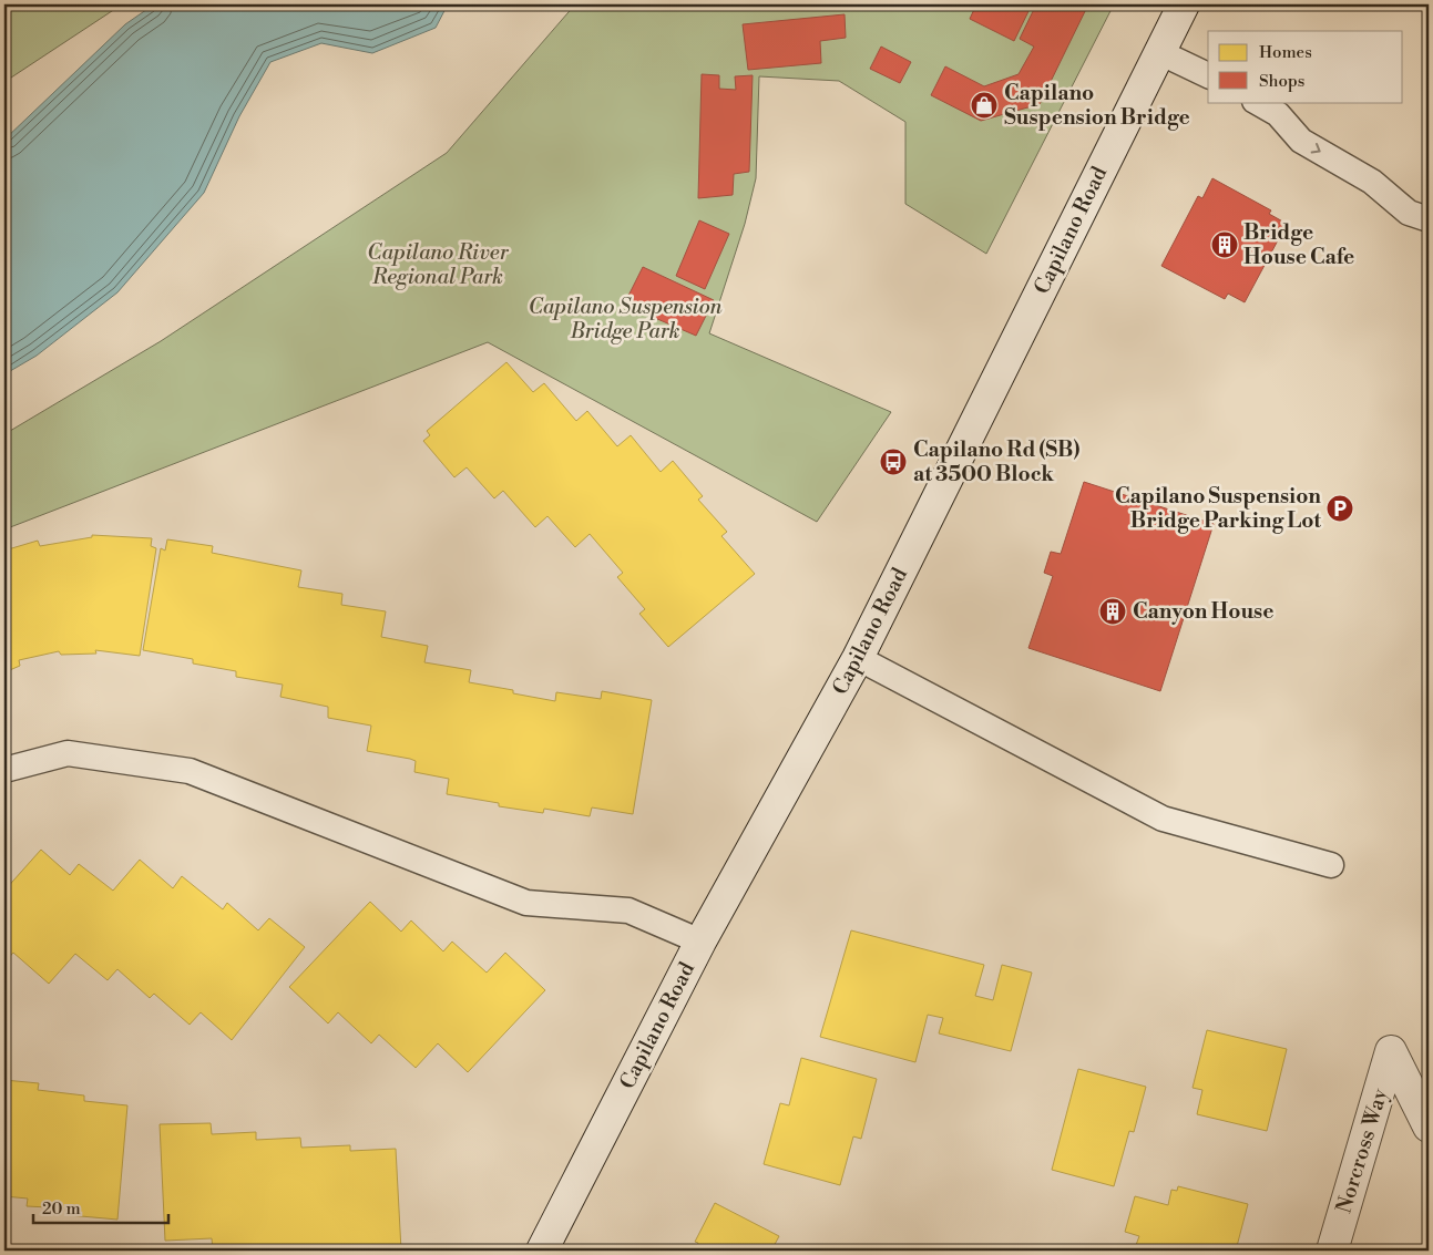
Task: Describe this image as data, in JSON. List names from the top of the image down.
{
  "streets": {
    "main road": ["Capilano Road", "Norcross Way"]
  },
  "parks": ["Capilano River Regional Park", "Capilano Suspension Bridge Park"],
  "places": {
    "shop": ["Capilano Suspension Bridge"],
    "building": ["Bridge House Cafe", "Canyon House"],
    "bus stop": ["Capilano Rd (SB) at 3500 Block"],
    "parking": ["Capilano Suspension Bridge Parking Lot"]
  },
  "legend": ["Homes", "Shops"],
  "scale_bar": "20 m"
}
